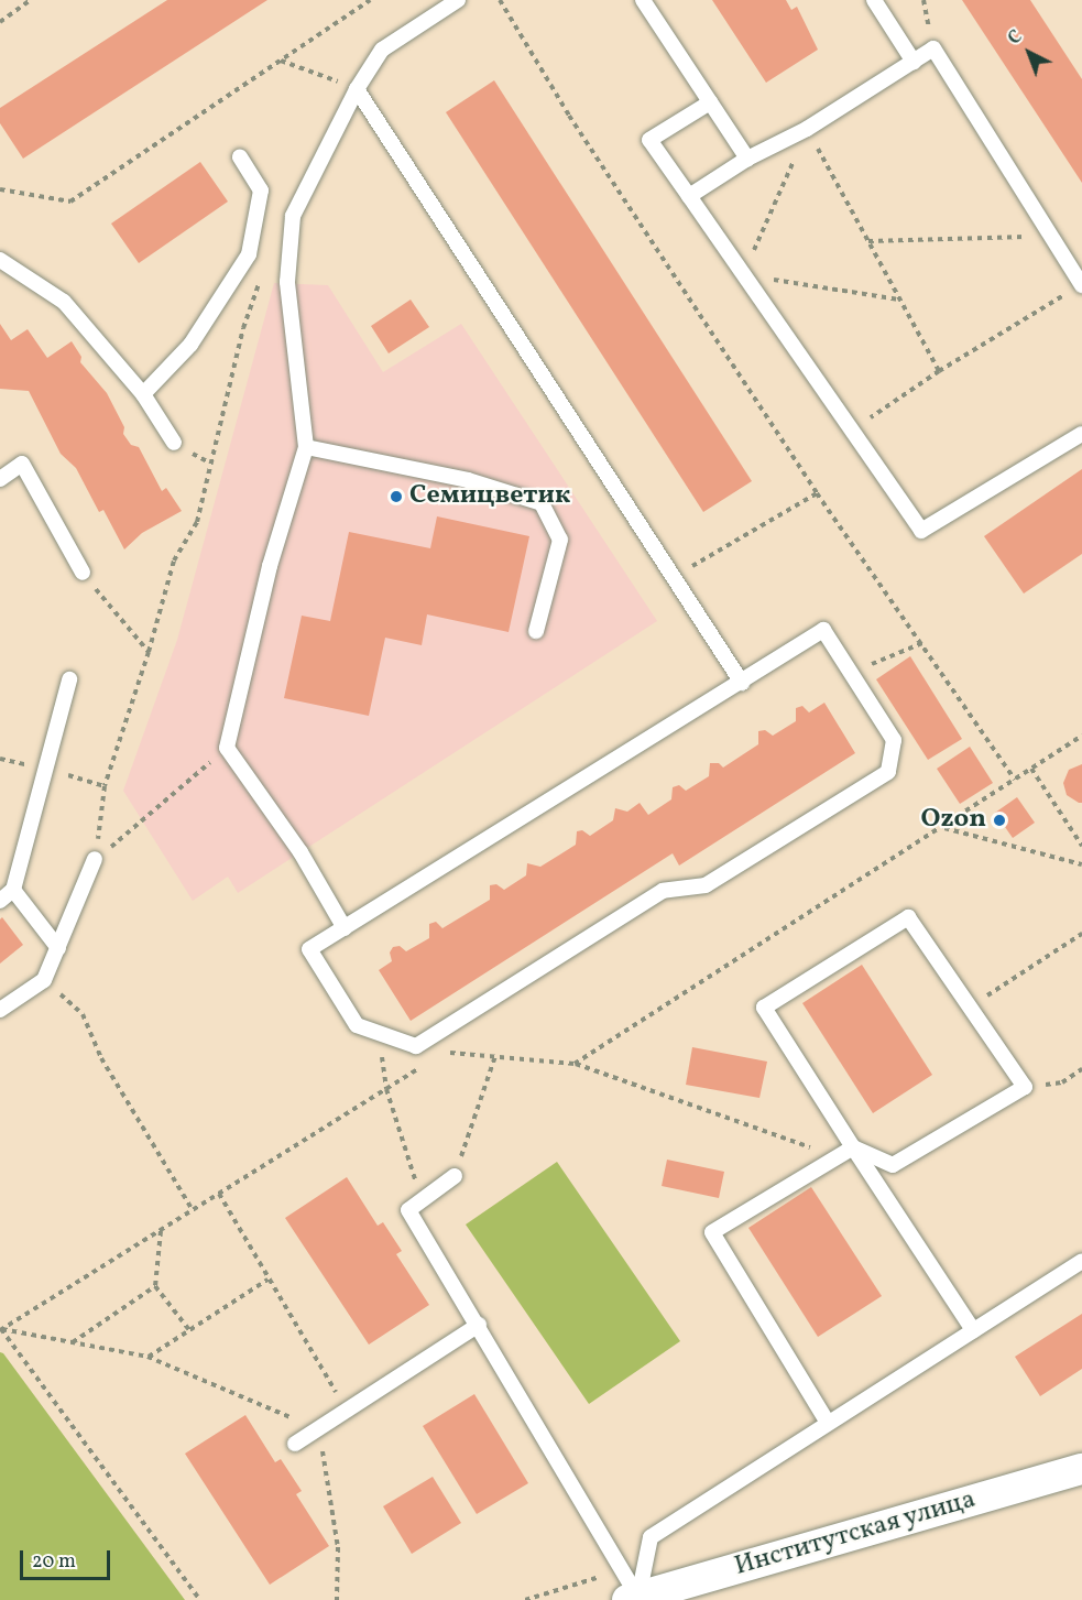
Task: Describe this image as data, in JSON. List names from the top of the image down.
{
  "streets": {
    "street": ["Институтская улица"]
  },
  "places": ["Семицветик", "Ozon"],
  "scale_bar": "20 m",
  "north": "top left"
}
